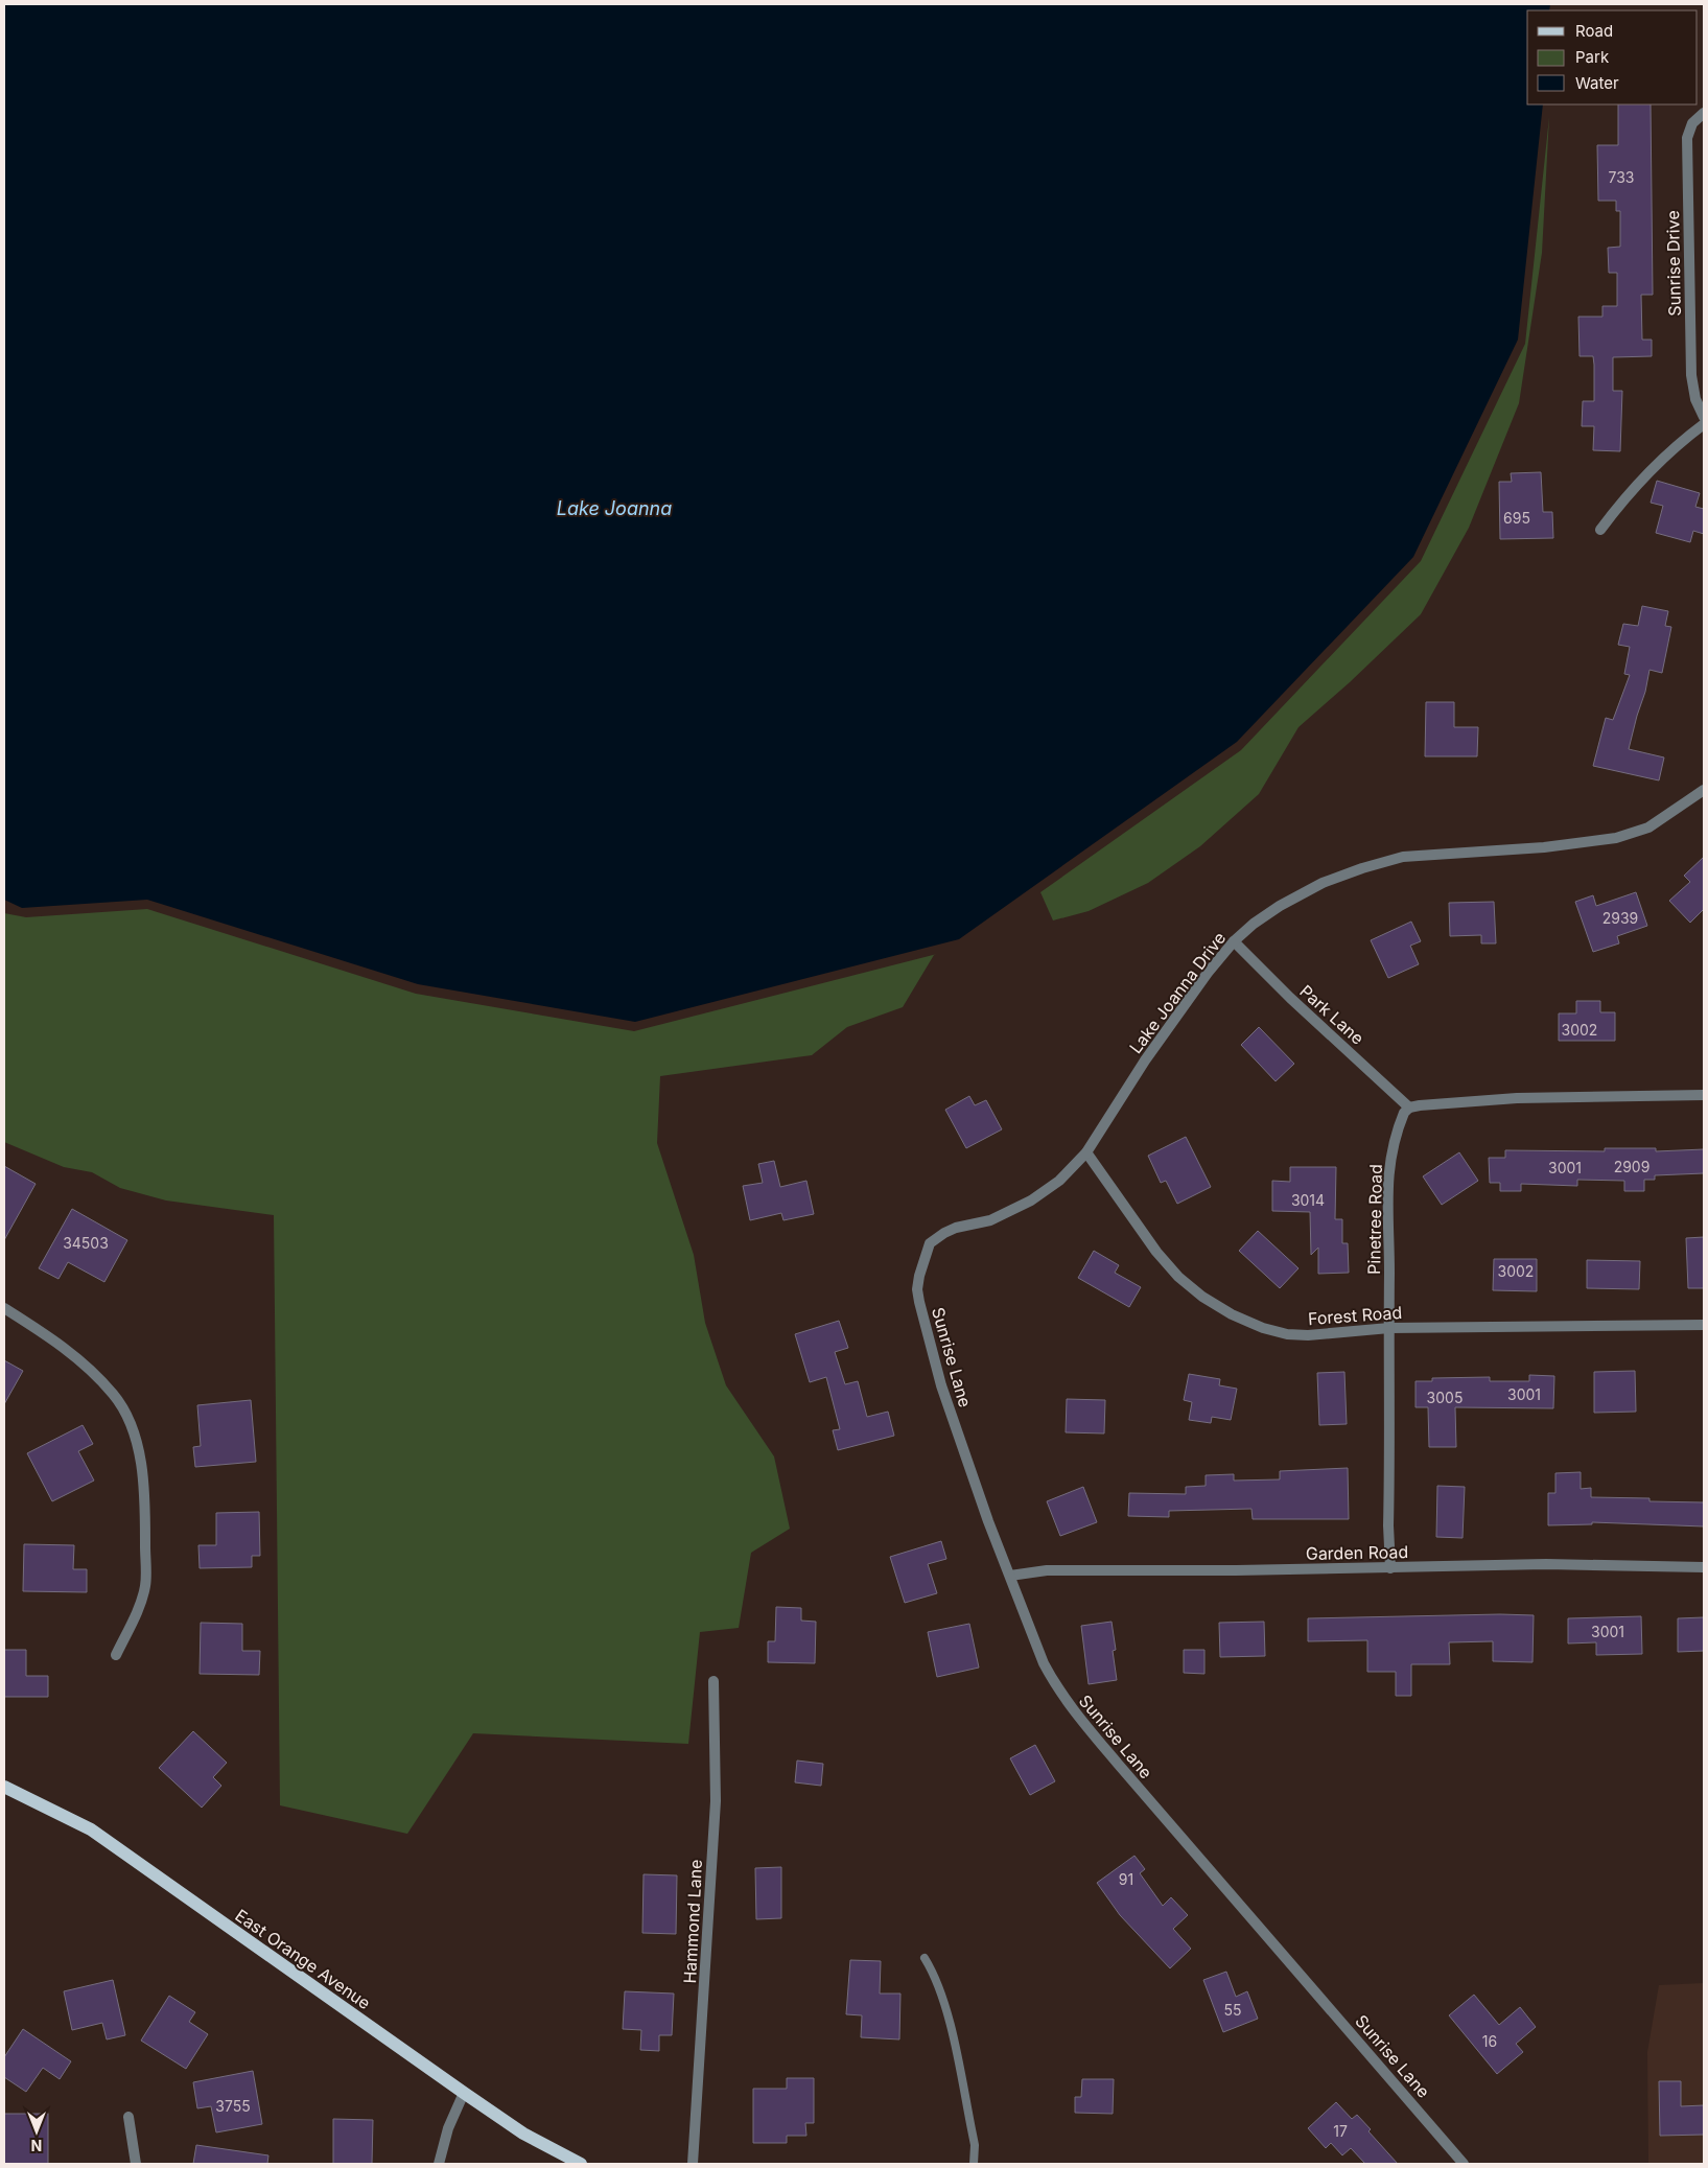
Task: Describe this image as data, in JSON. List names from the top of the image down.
{
  "streets": {
    "main road": ["East Orange Avenue"],
    "street": [
      "Sunrise Drive",
      "Lake Joanna Drive",
      "Park Lane",
      "Pinetree Road",
      "Forest Road",
      "Sunrise Lane",
      "Garden Road",
      "Hammond Lane"
    ]
  },
  "crossings": [
    ["Lake Joanna Drive", "Park Lane"],
    ["Lake Joanna Drive", "Forest Road"],
    ["Lake Joanna Drive", "Sunrise Lane"],
    ["Park Lane", "Pinetree Road"],
    ["Pinetree Road", "Forest Road"],
    ["Pinetree Road", "Garden Road"],
    ["Sunrise Lane", "Garden Road"]
  ],
  "water": ["Lake Joanna"],
  "house_numbers": [
    "733",
    "695",
    "2939",
    "3002",
    "2909",
    "3001",
    "3014",
    "34503",
    "3002",
    "3001",
    "3005",
    "3001",
    "91",
    "55",
    "16",
    "3755",
    "17"
  ],
  "legend": ["Road", "Park", "Water"],
  "north": "bottom"
}
